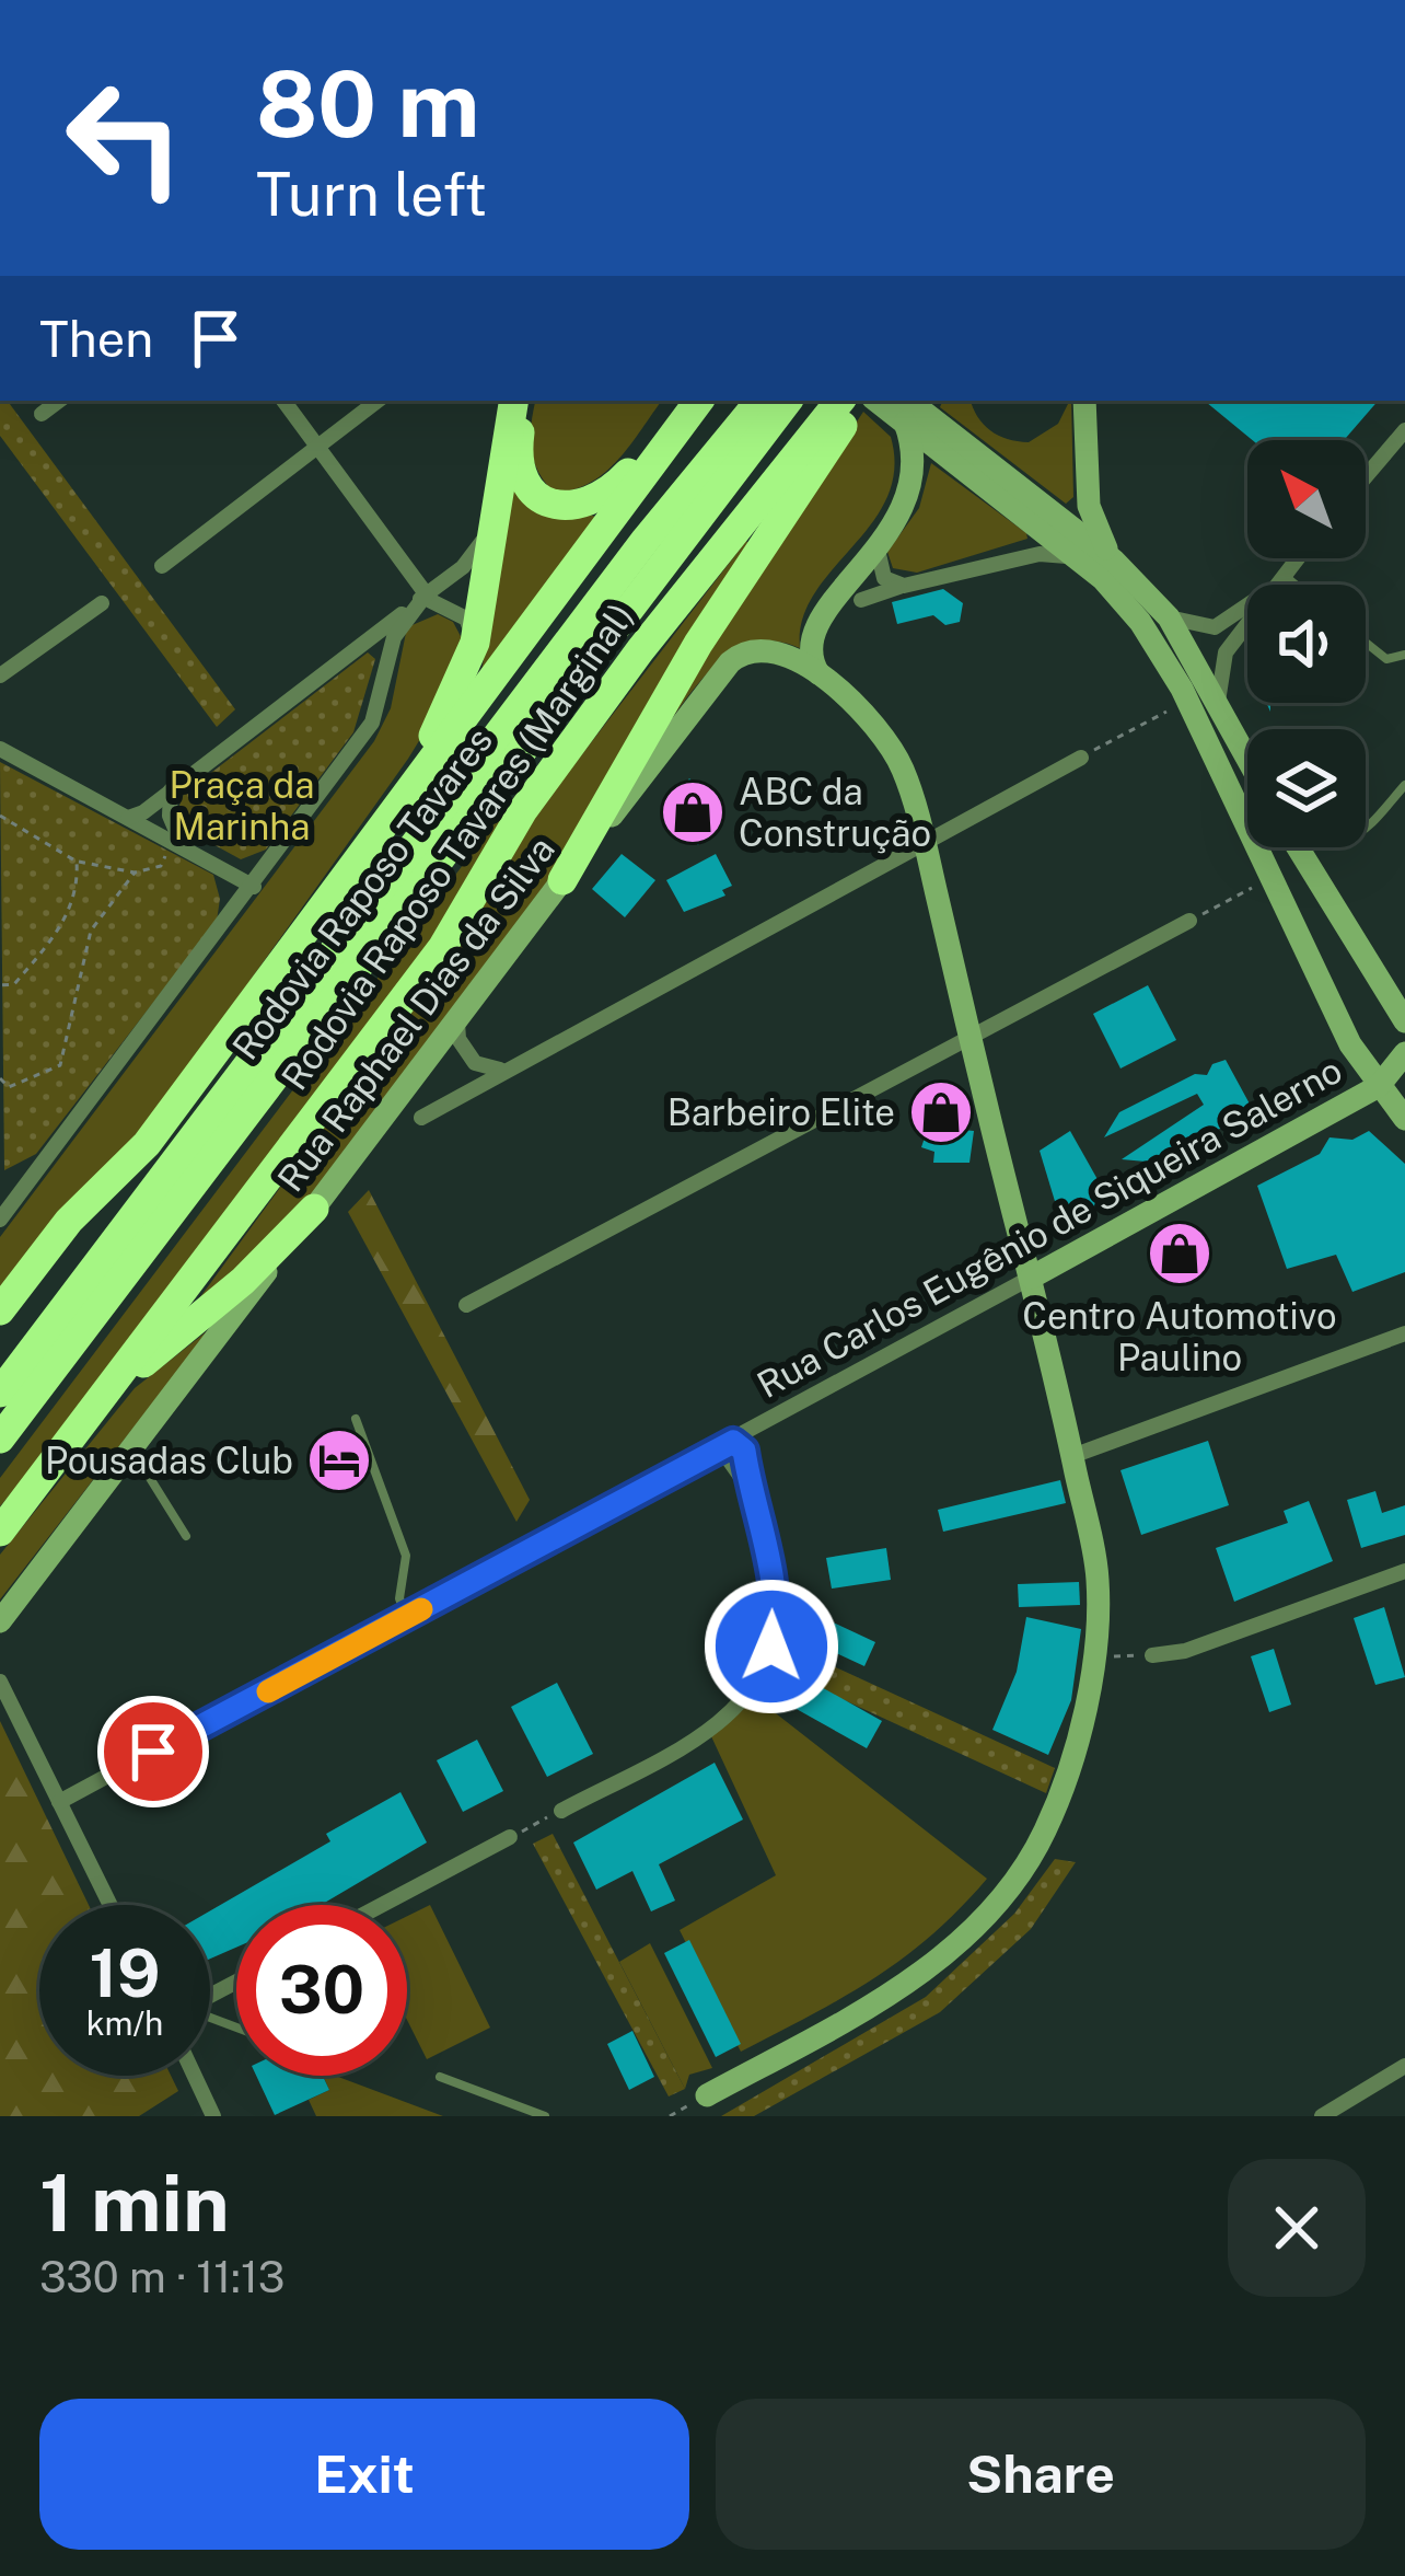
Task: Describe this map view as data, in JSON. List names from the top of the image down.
{
  "streets": {
    "highway": ["Rodovia Raposo Tavares (Marginal)", "Rodovia Raposo Tavares"],
    "main road": ["Rua Raphael Dias da Silva", "Rua Carlos Eugênio de Siqueira Salerno"]
  },
  "crossings": [
    ["Rua Raphael Dias da Silva", "Rua Carlos Eugênio de Siqueira Salerno"]
  ],
  "parks": ["Praça da Marinha"],
  "places": {
    "shop": ["ABC da Construção", "Barbeiro Elite", "Centro Automotivo Paulino"],
    "hotel": ["Pousadas Club"]
  },
  "north": "top left",
  "page": {
    "turn": ["80 m", "Turn left"],
    "then": "Then",
    "speed": "19 km/h",
    "limit": "30",
    "heading": ["1 min", "330 m · 11:13"],
    "buttons": ["Exit", "Share"]
  }
}
